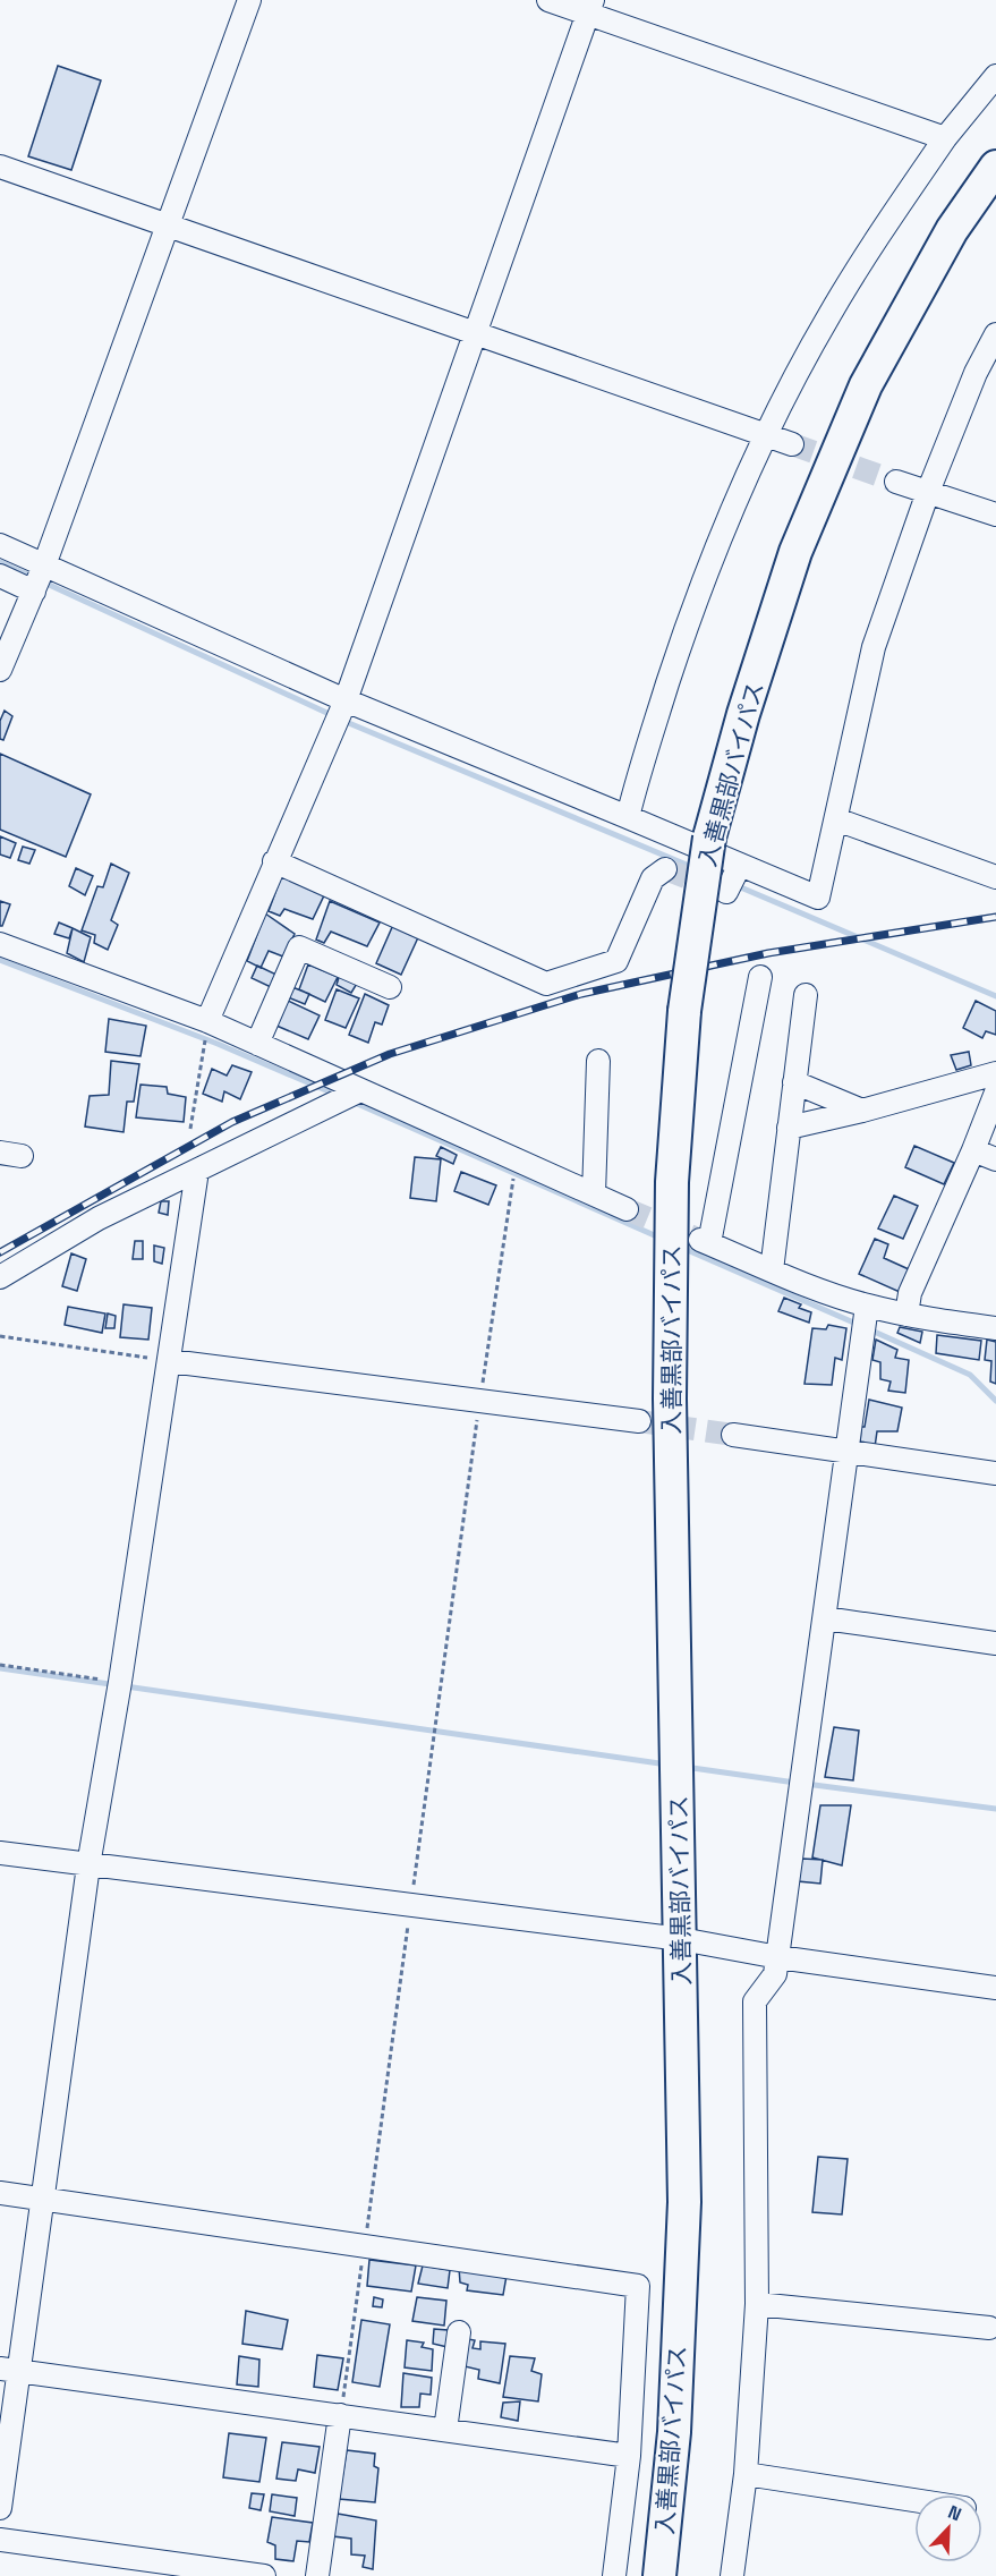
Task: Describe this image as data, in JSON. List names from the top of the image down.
{
  "streets": {
    "highway": ["入善黒部バイパス"]
  },
  "north": "top right"
}
